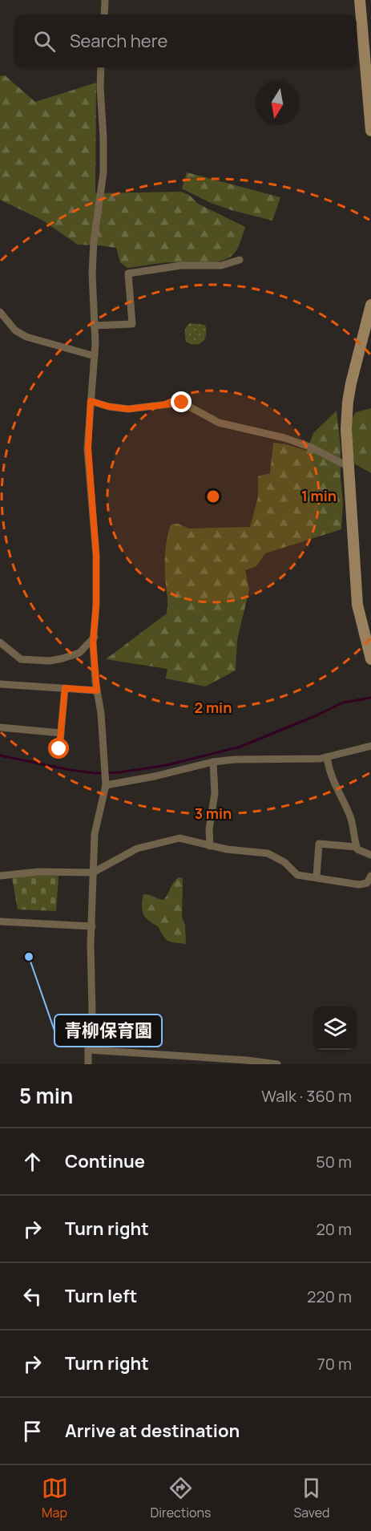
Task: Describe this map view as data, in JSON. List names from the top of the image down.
{
  "places": ["青柳保育園"],
  "north": "bottom",
  "page": {
    "search": "Search here",
    "heading": ["5 min", "Walk · 360 m"],
    "list": [
      ["Continue", "50 m"],
      ["Turn right", "20 m"],
      ["Turn left", "220 m"],
      ["Turn right", "70 m"],
      "Arrive at destination"
    ],
    "nav": ["Map", "Directions", "Saved"]
  },
  "rings": ["1 min", "2 min", "3 min"]
}
